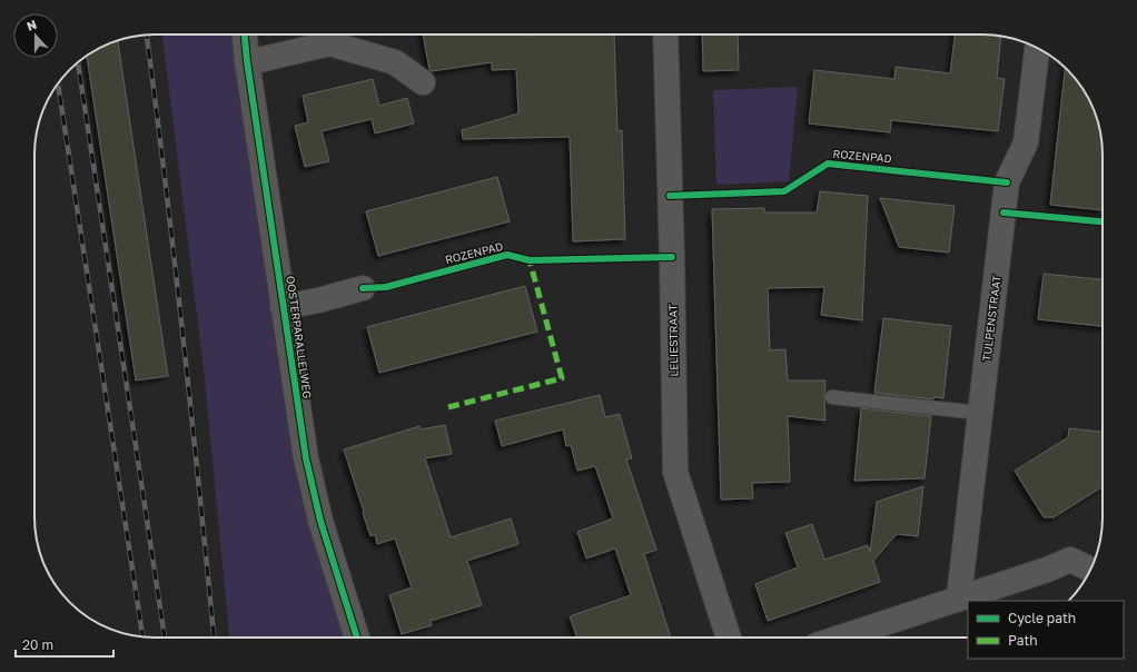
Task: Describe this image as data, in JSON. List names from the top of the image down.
{
  "streets": {
    "street": ["TULPENSTRAAT", "OOSTERPARALLELWEG", "LELIESTRAAT"],
    "cycle path": ["ROZENPAD"]
  },
  "legend": ["Cycle path", "Path"],
  "scale_bar": "20 m",
  "north": "top"
}
